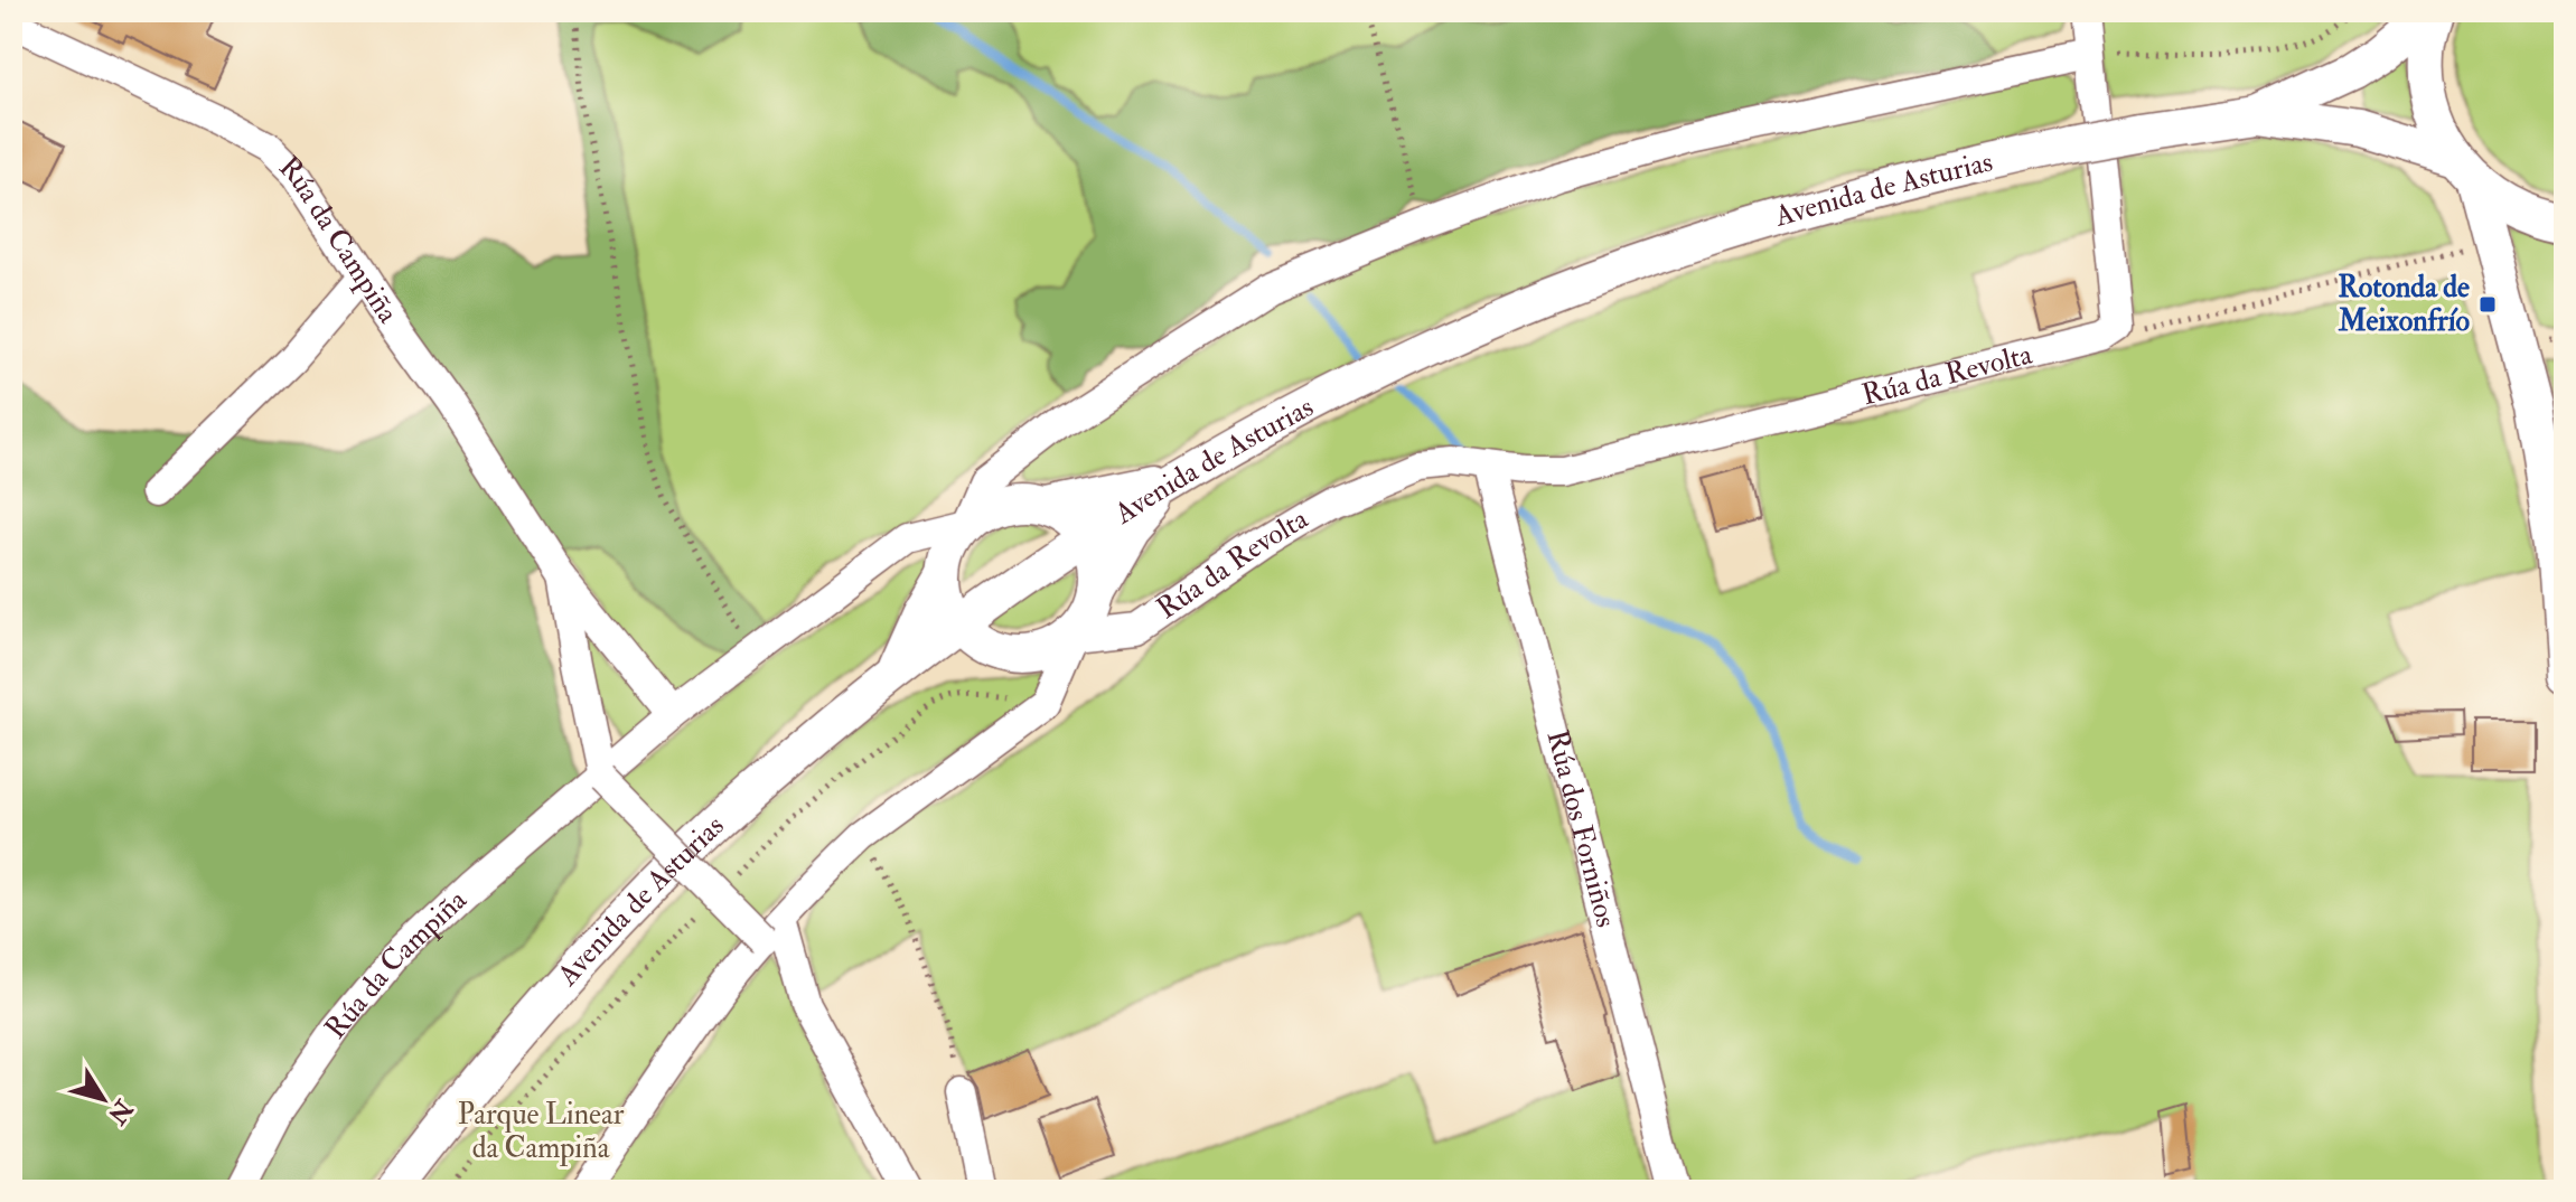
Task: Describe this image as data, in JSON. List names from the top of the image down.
{
  "streets": {
    "main road": ["Avenida de Asturias"],
    "street": ["Rúa da Campiña", "Rúa da Revolta", "Rúa dos Forniños"]
  },
  "crossings": [
    ["Rúa da Revolta", "Rúa dos Forniños"]
  ],
  "parks": ["Parque Linear da Campiña"],
  "places": {
    "transit": ["Rotonda de Meixonfrío"]
  },
  "north": "bottom right"
}
